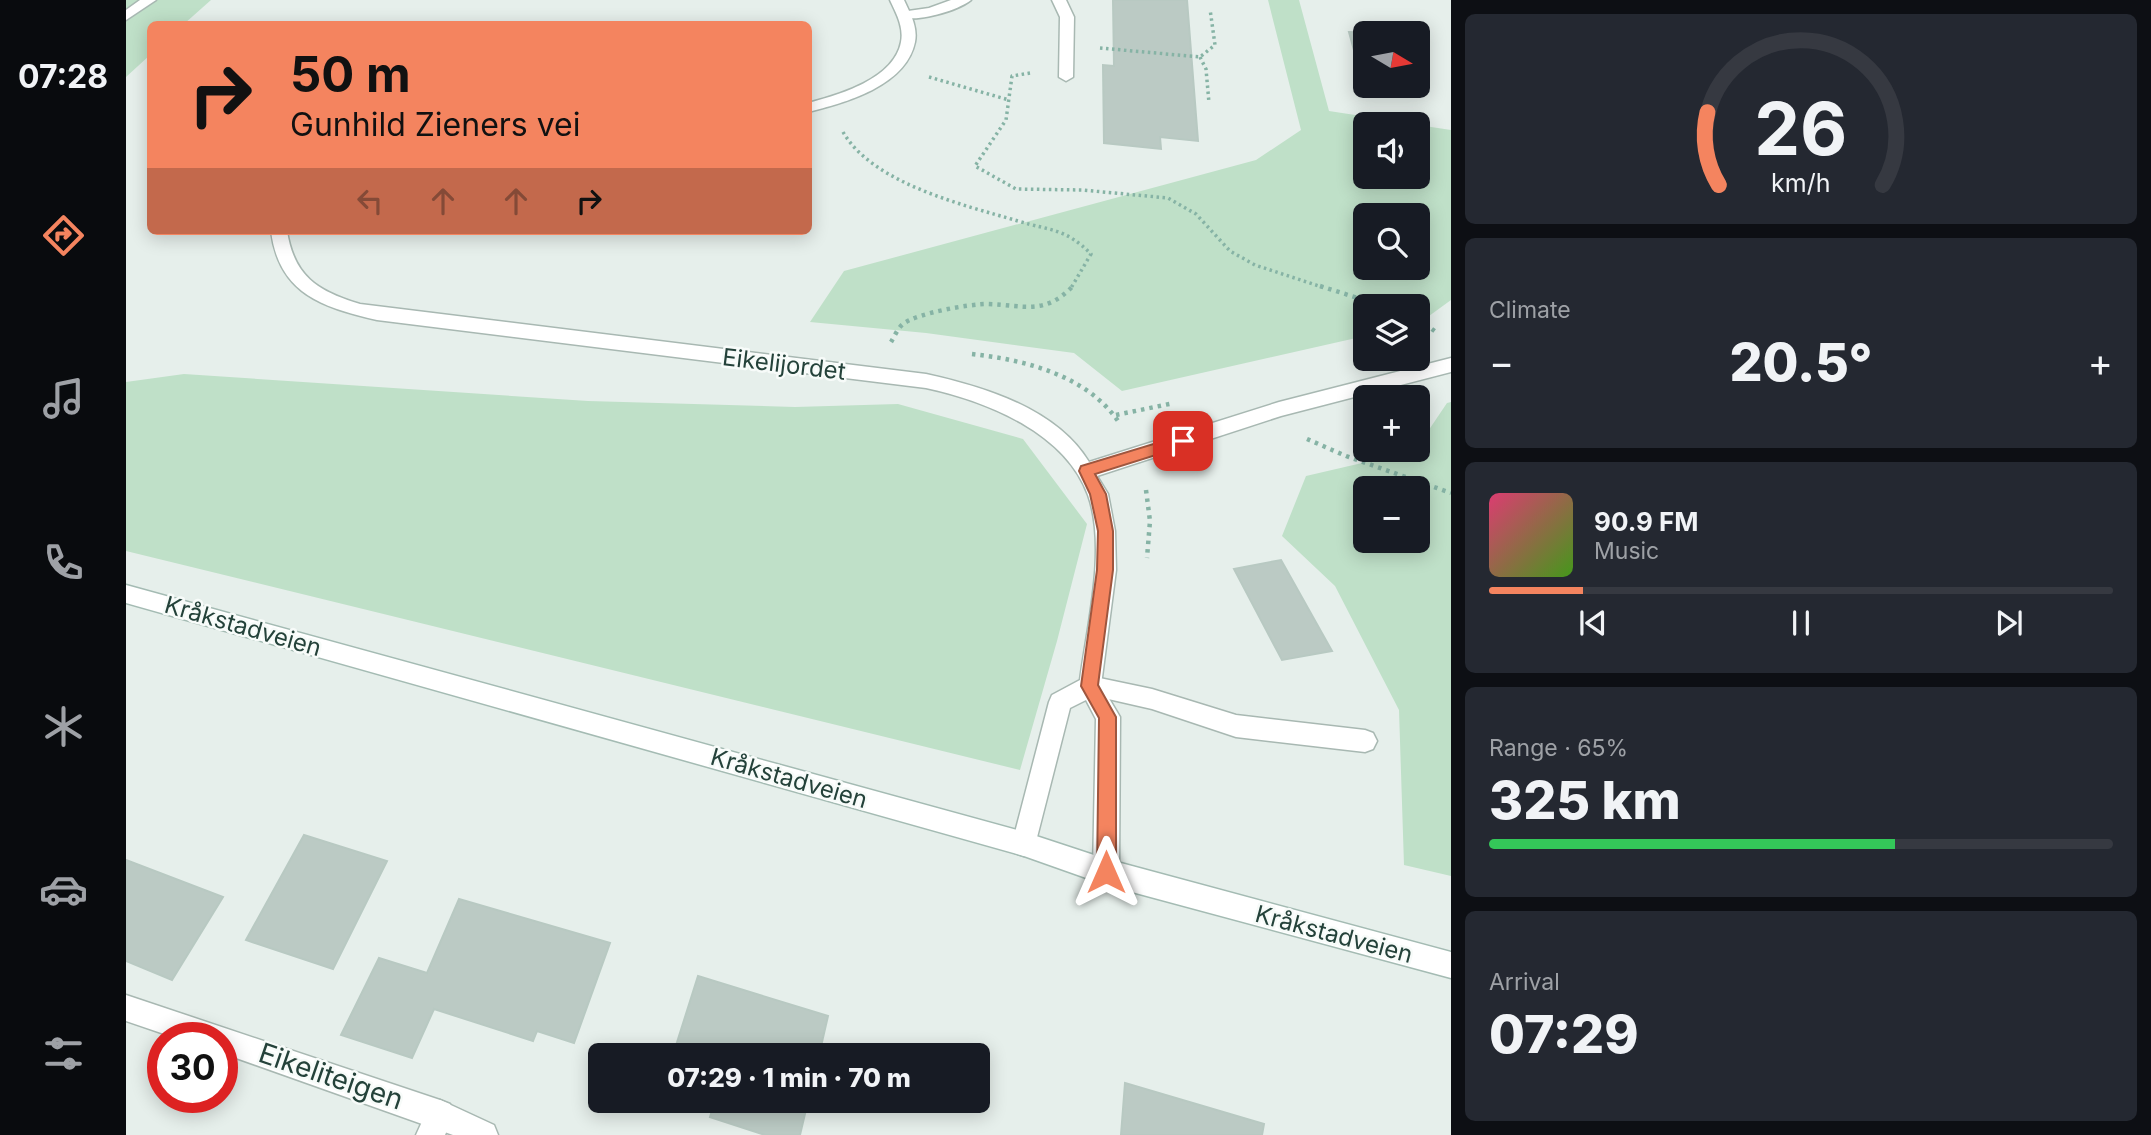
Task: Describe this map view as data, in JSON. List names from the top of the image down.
{
  "streets": {
    "street": ["Eikelijordet", "Kråkstadveien", "Eikeliteigen"]
  },
  "north": "right",
  "page": {
    "tabs": "07:28",
    "map_buttons": ["+", "−"],
    "turn": ["50 m", "Gunhild Zieners vei"],
    "tile": [
      "Climate",
      ["Range · 65%", "325 km"],
      ["Arrival", "07:29"]
    ],
    "heat": ["−", "20.5°", "+"],
    "song": ["90.9 FM", "Music"],
    "limit": "30",
    "trip": "07:29 · 1 min · 70 m",
    "gauge": ["26", "km/h"]
  }
}
